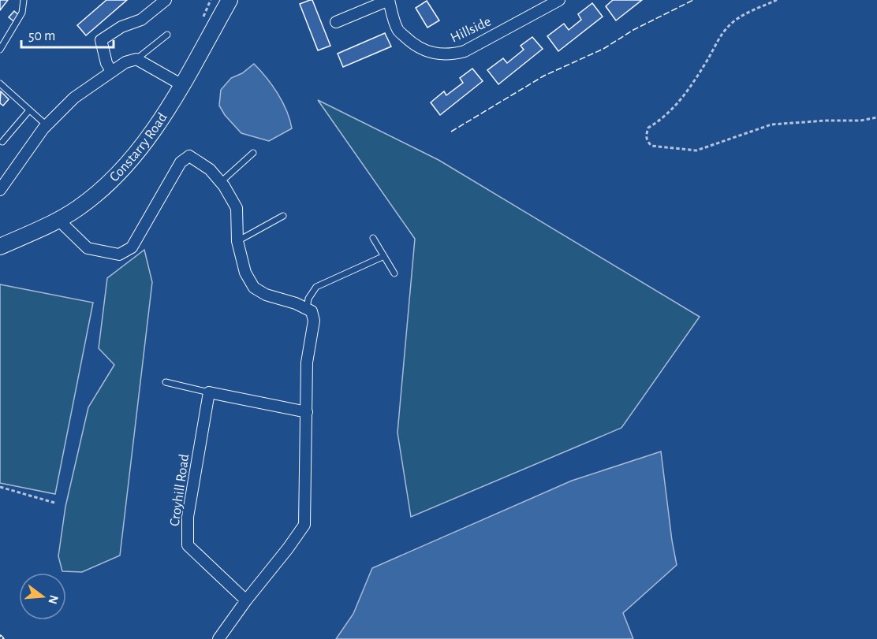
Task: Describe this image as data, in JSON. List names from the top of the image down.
{
  "streets": {
    "main road": ["Constarry Road"],
    "street": ["Hillside", "Croyhill Road"]
  },
  "scale_bar": "50 m",
  "north": "right"
}
